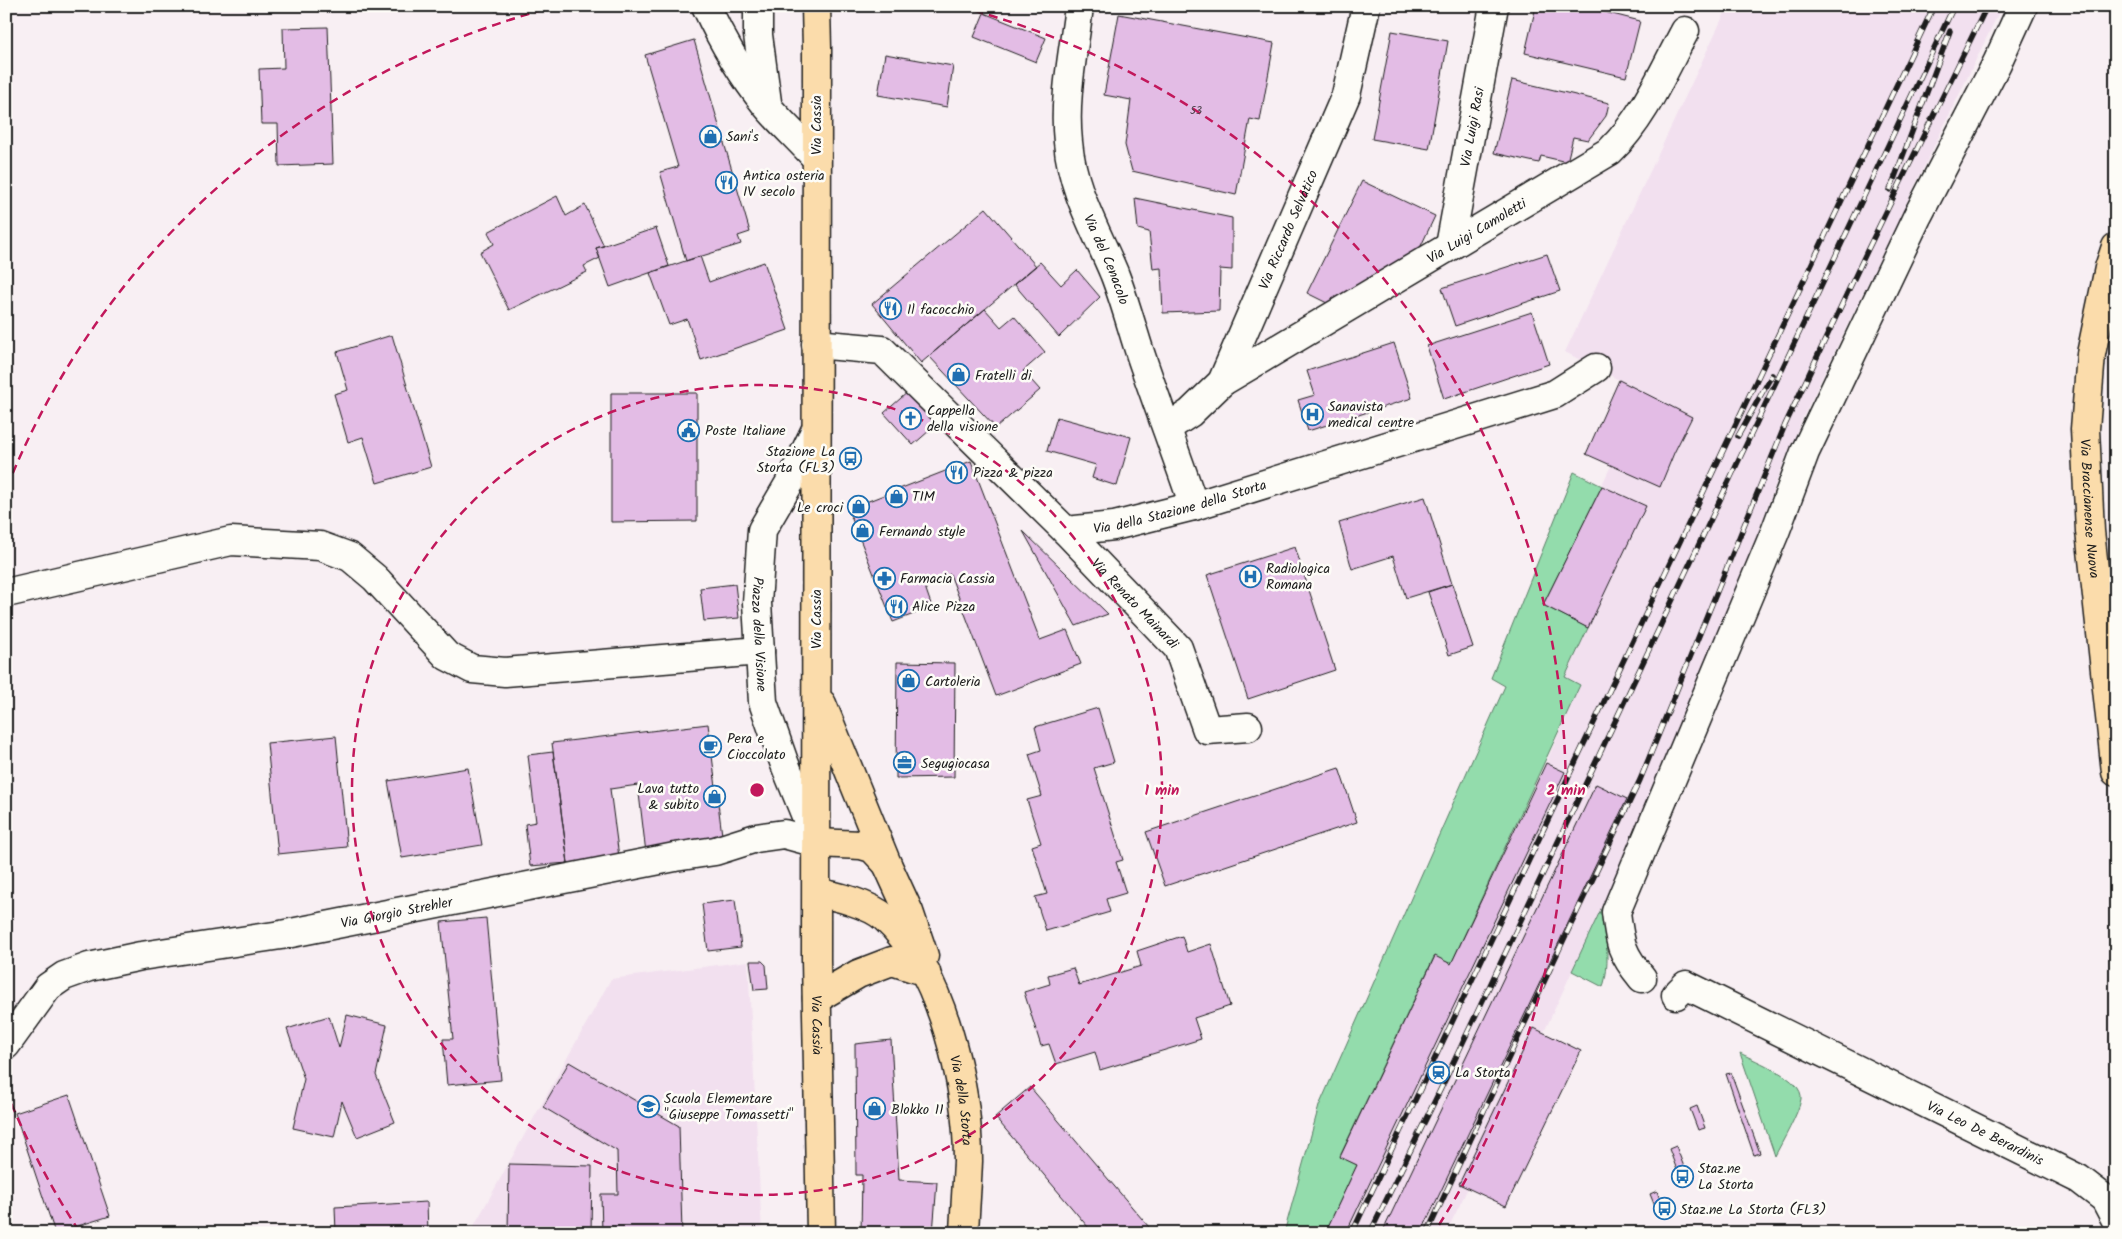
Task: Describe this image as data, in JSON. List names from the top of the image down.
{
  "streets": {
    "main road": ["Via Cassia", "Via Braccianense Nuova", "Via della Storta"],
    "street": [
      "Via Luigi Rasi",
      "Via Riccardo Selvatico",
      "Via Luigi Camoletti",
      "Via del Cenacolo",
      "Via della Stazione della Storta",
      "Via Renato Mainardi",
      "Piazza della Visione",
      "Via Giorgio Strehler",
      "Via Leo De Berardinis"
    ]
  },
  "crossings": [
    ["Via Cassia", "Piazza della Visione"],
    ["Via Cassia", "Via Giorgio Strehler"],
    ["Via Cassia", "Via della Storta"],
    ["Via Luigi Rasi", "Via Luigi Camoletti"],
    ["Via Riccardo Selvatico", "Via Luigi Camoletti"],
    ["Via Riccardo Selvatico", "Via del Cenacolo"],
    ["Via del Cenacolo", "Via della Stazione della Storta"],
    ["Via della Stazione della Storta", "Via Renato Mainardi"],
    ["Piazza della Visione", "Via Giorgio Strehler"],
    ["Piazza della Visione", "Via della Storta"],
    ["Via Giorgio Strehler", "Via della Storta"]
  ],
  "places": {
    "shop": [
      "Sani's",
      "Fratelli di",
      "TIM",
      "Le croci",
      "Fernando style",
      "Cartoleria",
      "Lava tutto & subito",
      "Blokko 11"
    ],
    "restaurant": [
      "Antica osteria IV secolo",
      "Il facocchio",
      "Pizza & pizza",
      "Alice Pizza"
    ],
    "hospital": ["Sanavista medical centre", "Radiologica Romana"],
    "church": ["Cappella della visione"],
    "public building": ["Poste Italiane"],
    "bus stop": ["Stazione La Storta (FL3)", "Staz.ne La Storta", "Staz.ne La Storta (FL3)"],
    "pharmacy": ["Farmacia Cassia"],
    "cafe": ["Pera e Cioccolato"],
    "office": ["Segugiocasa"],
    "station": ["La Storta"],
    "school or university": ["Scuola Elementare \"Giuseppe Tomassetti\""]
  },
  "house_numbers": ["53"],
  "rings": ["1 min", "2 min"]
}
